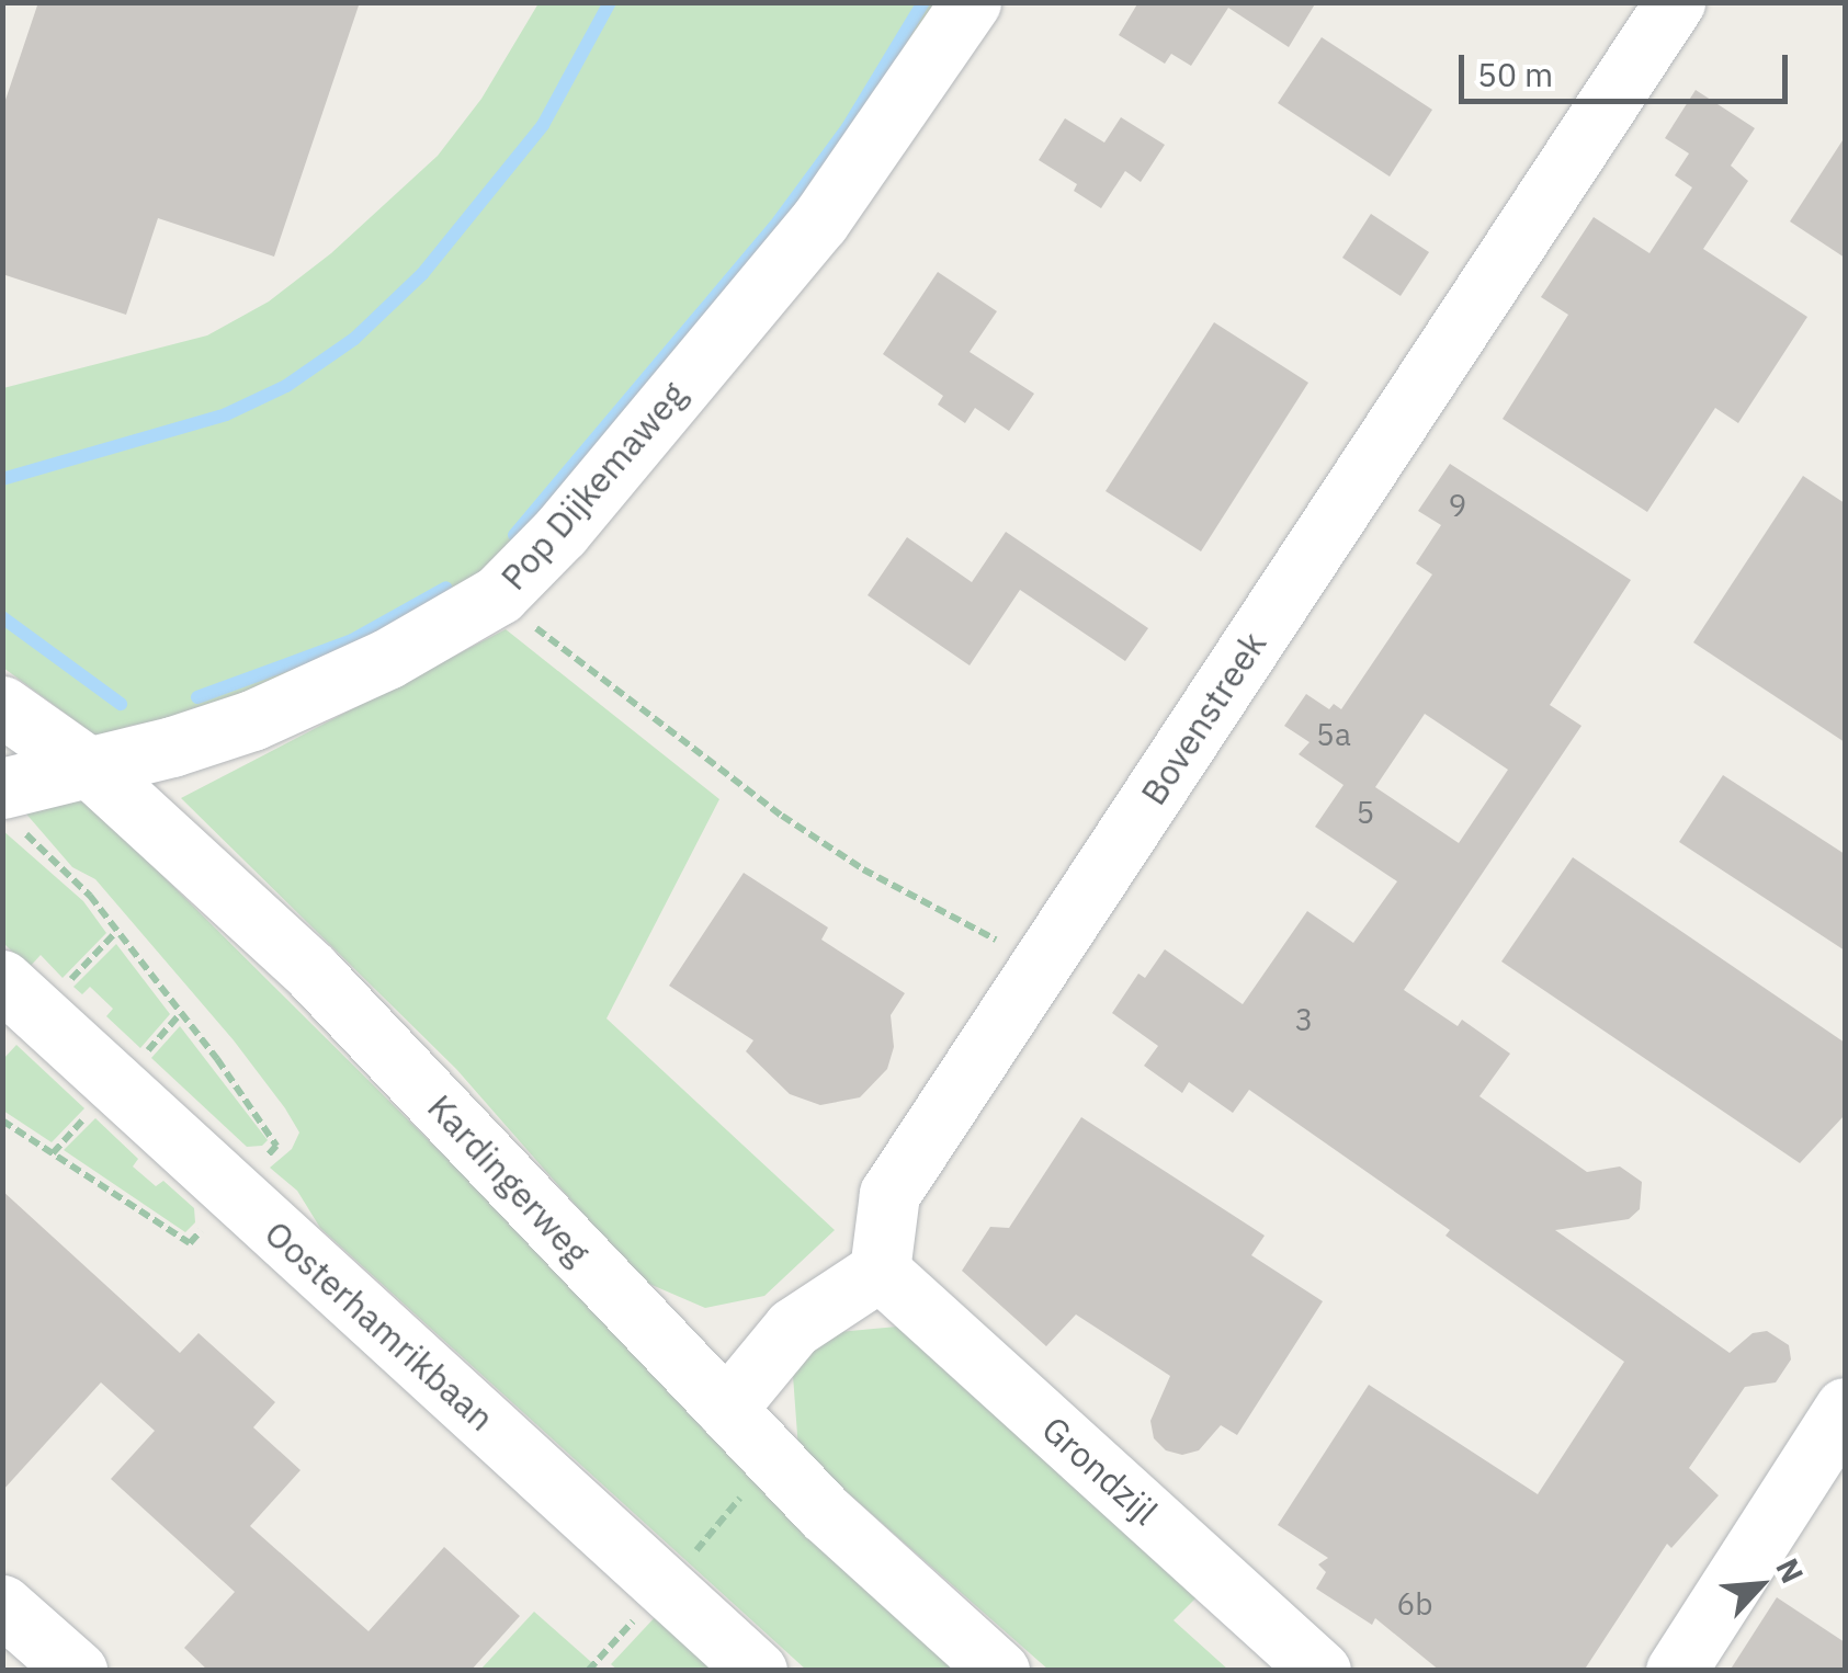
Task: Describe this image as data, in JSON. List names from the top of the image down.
{
  "streets": {
    "street": [
      "Pop Dijkemaweg",
      "Bovenstreek",
      "Kardingerweg",
      "Oosterhamrikbaan",
      "Grondzijl"
    ]
  },
  "crossings": [
    ["Pop Dijkemaweg", "Kardingerweg"],
    ["Bovenstreek", "Grondzijl"]
  ],
  "house_numbers": [
    "9",
    "5a",
    "5",
    "3",
    "6b"
  ],
  "scale_bar": "50 m",
  "north": "top right"
}
